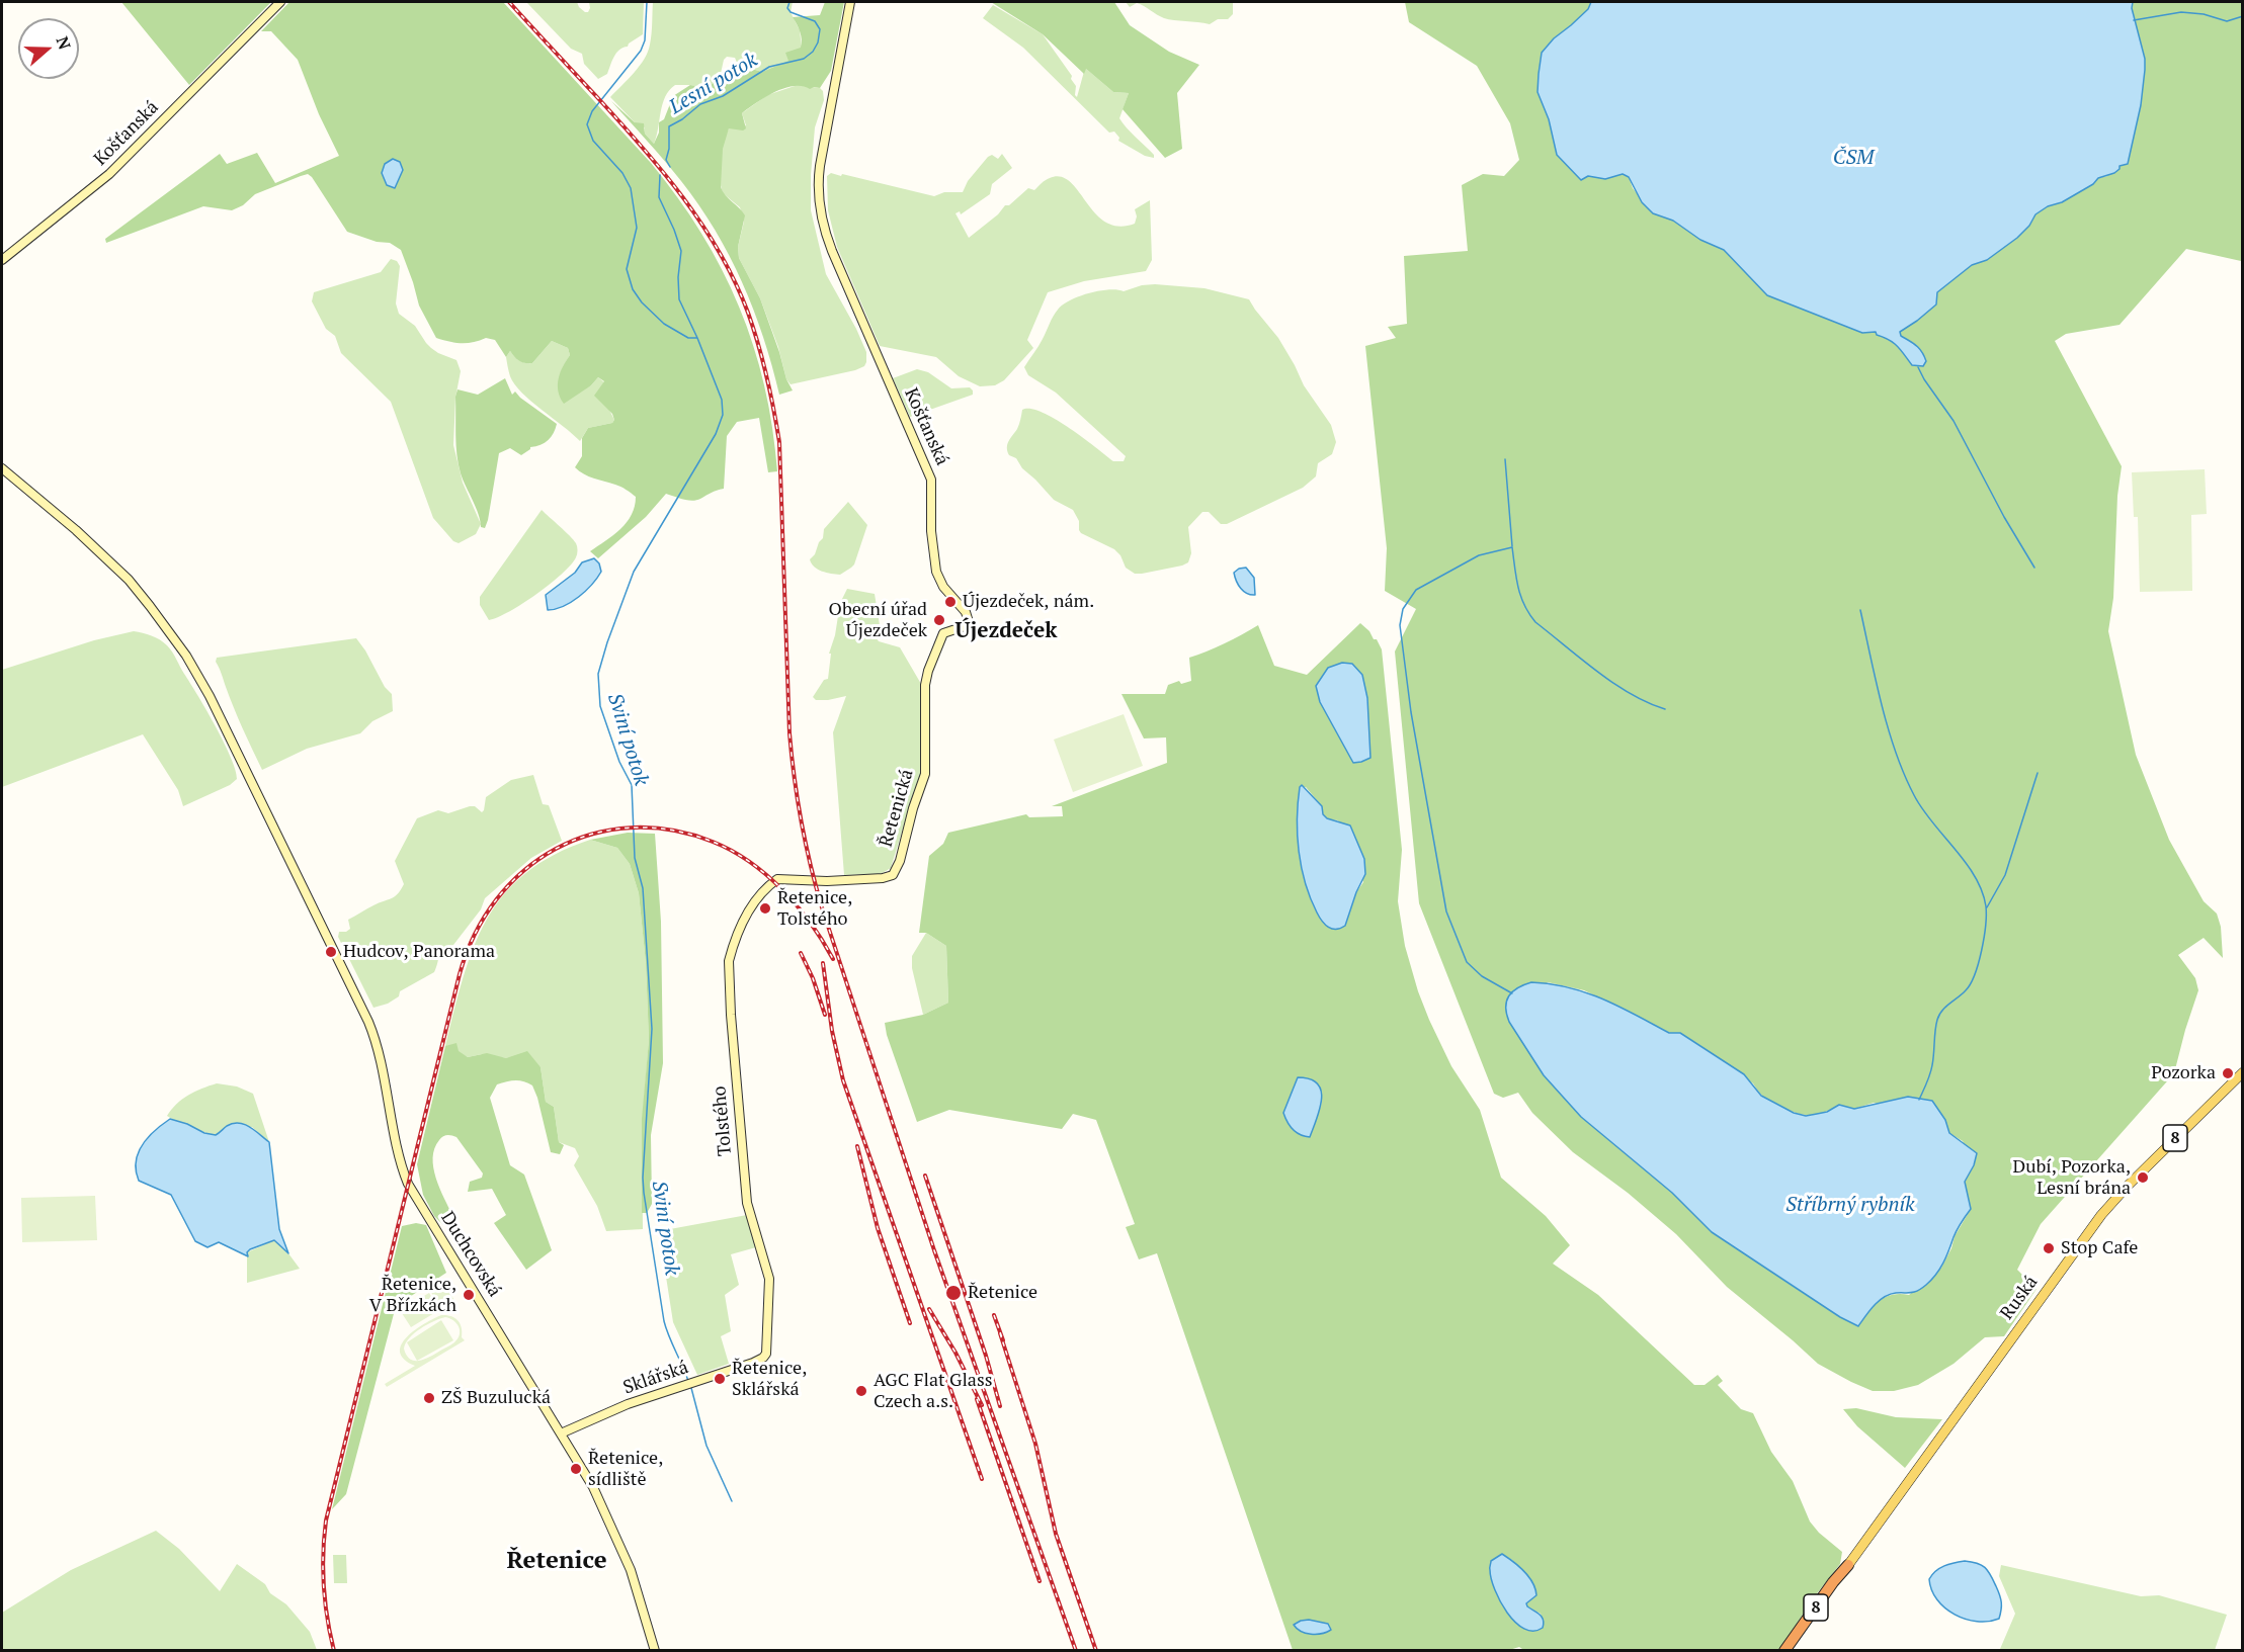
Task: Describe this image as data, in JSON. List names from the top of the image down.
{
  "streets": {
    "highway": ["8"],
    "main road": ["Ruská"],
    "street": [
      "Košťanská",
      "Řetenická",
      "Tolstého",
      "Duchcovská",
      "Sklářská"
    ]
  },
  "crossings": [
    ["Košťanská", "Řetenická"],
    ["Řetenická", "Tolstého"],
    ["Tolstého", "Sklářská"],
    ["8", "Ruská"],
    ["Duchcovská", "Sklářská"]
  ],
  "districts": ["Újezdeček", "Řetenice"],
  "water": [
    "Lesní potok",
    "ČSM",
    "Sviní potok",
    "Stříbrný rybník"
  ],
  "places": [
    "Újezdeček, nám.",
    "Obecní úřad Újezdeček",
    "Řetenice, Tolstého",
    "Hudcov, Panorama",
    "Pozorka",
    "Dubí, Pozorka, Lesní brána",
    "Stop Cafe",
    "Řetenice",
    "Řetenice, V Břízkách",
    "Řetenice, Sklářská",
    "AGC Flat Glass Czech a.s.",
    "ZŠ Buzulucká",
    "Řetenice, sídliště"
  ],
  "north": "right"
}
